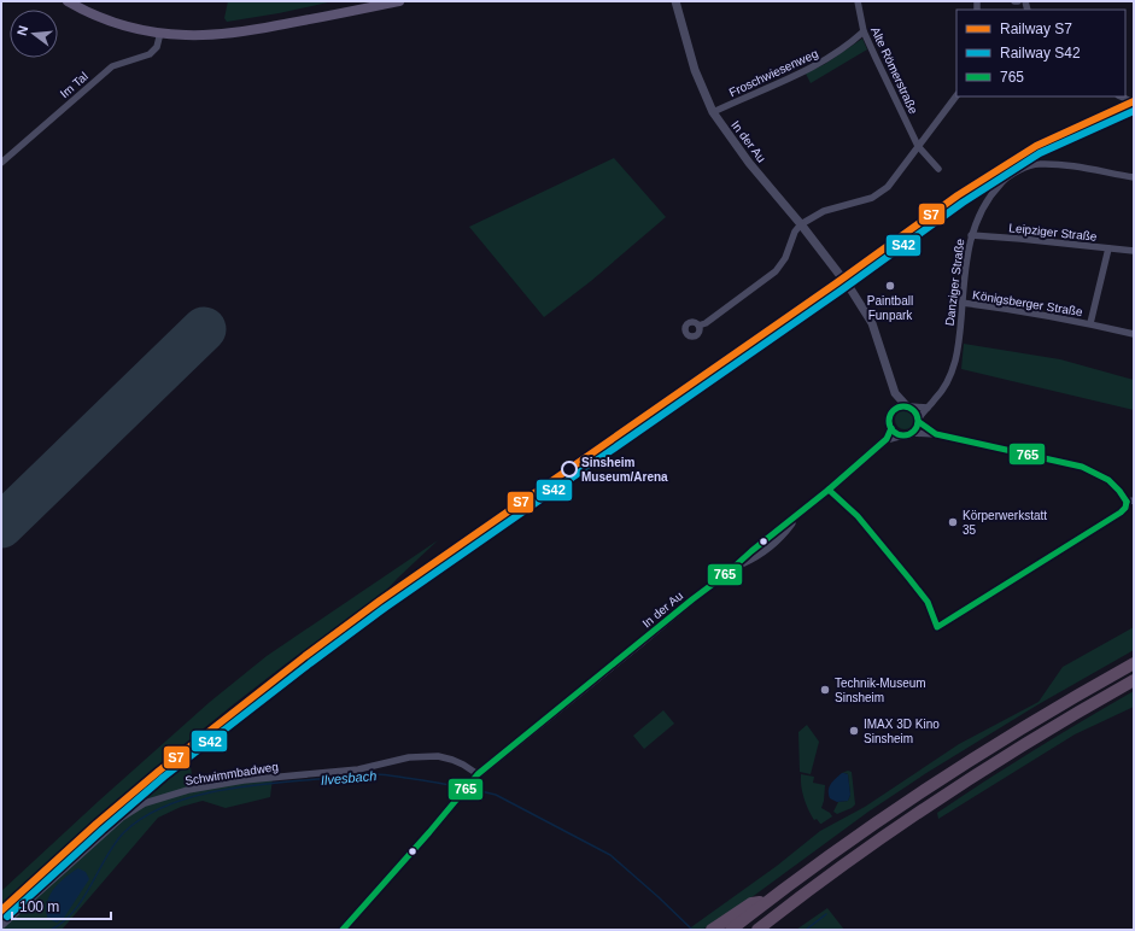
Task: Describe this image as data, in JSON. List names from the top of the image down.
{
  "streets": {
    "street": [
      "Alte Römerstraße",
      "Froschwiesenweg",
      "Im Tal",
      "In der Au",
      "Leipziger Straße",
      "Danziger Straße",
      "Königsberger Straße",
      "Schwimmbadweg"
    ]
  },
  "crossings": [
    ["Alte Römerstraße", "Froschwiesenweg"],
    ["Froschwiesenweg", "In der Au"],
    ["In der Au", "Danziger Straße"],
    ["In der Au", "Schwimmbadweg"],
    ["Leipziger Straße", "Danziger Straße"],
    ["Leipziger Straße", "Königsberger Straße"],
    ["Danziger Straße", "Königsberger Straße"]
  ],
  "water": ["Ilvesbach"],
  "places": [
    "Paintball Funpark",
    "Sinsheim Museum/Arena",
    "Körperwerkstatt 35",
    "Technik-Museum Sinsheim",
    "IMAX 3D Kino Sinsheim"
  ],
  "lines": ["rail line S7", "rail line S42", "transit line 765"],
  "legend": ["Railway S7", "Railway S42", "765"],
  "scale_bar": "100 m",
  "north": "left"
}
